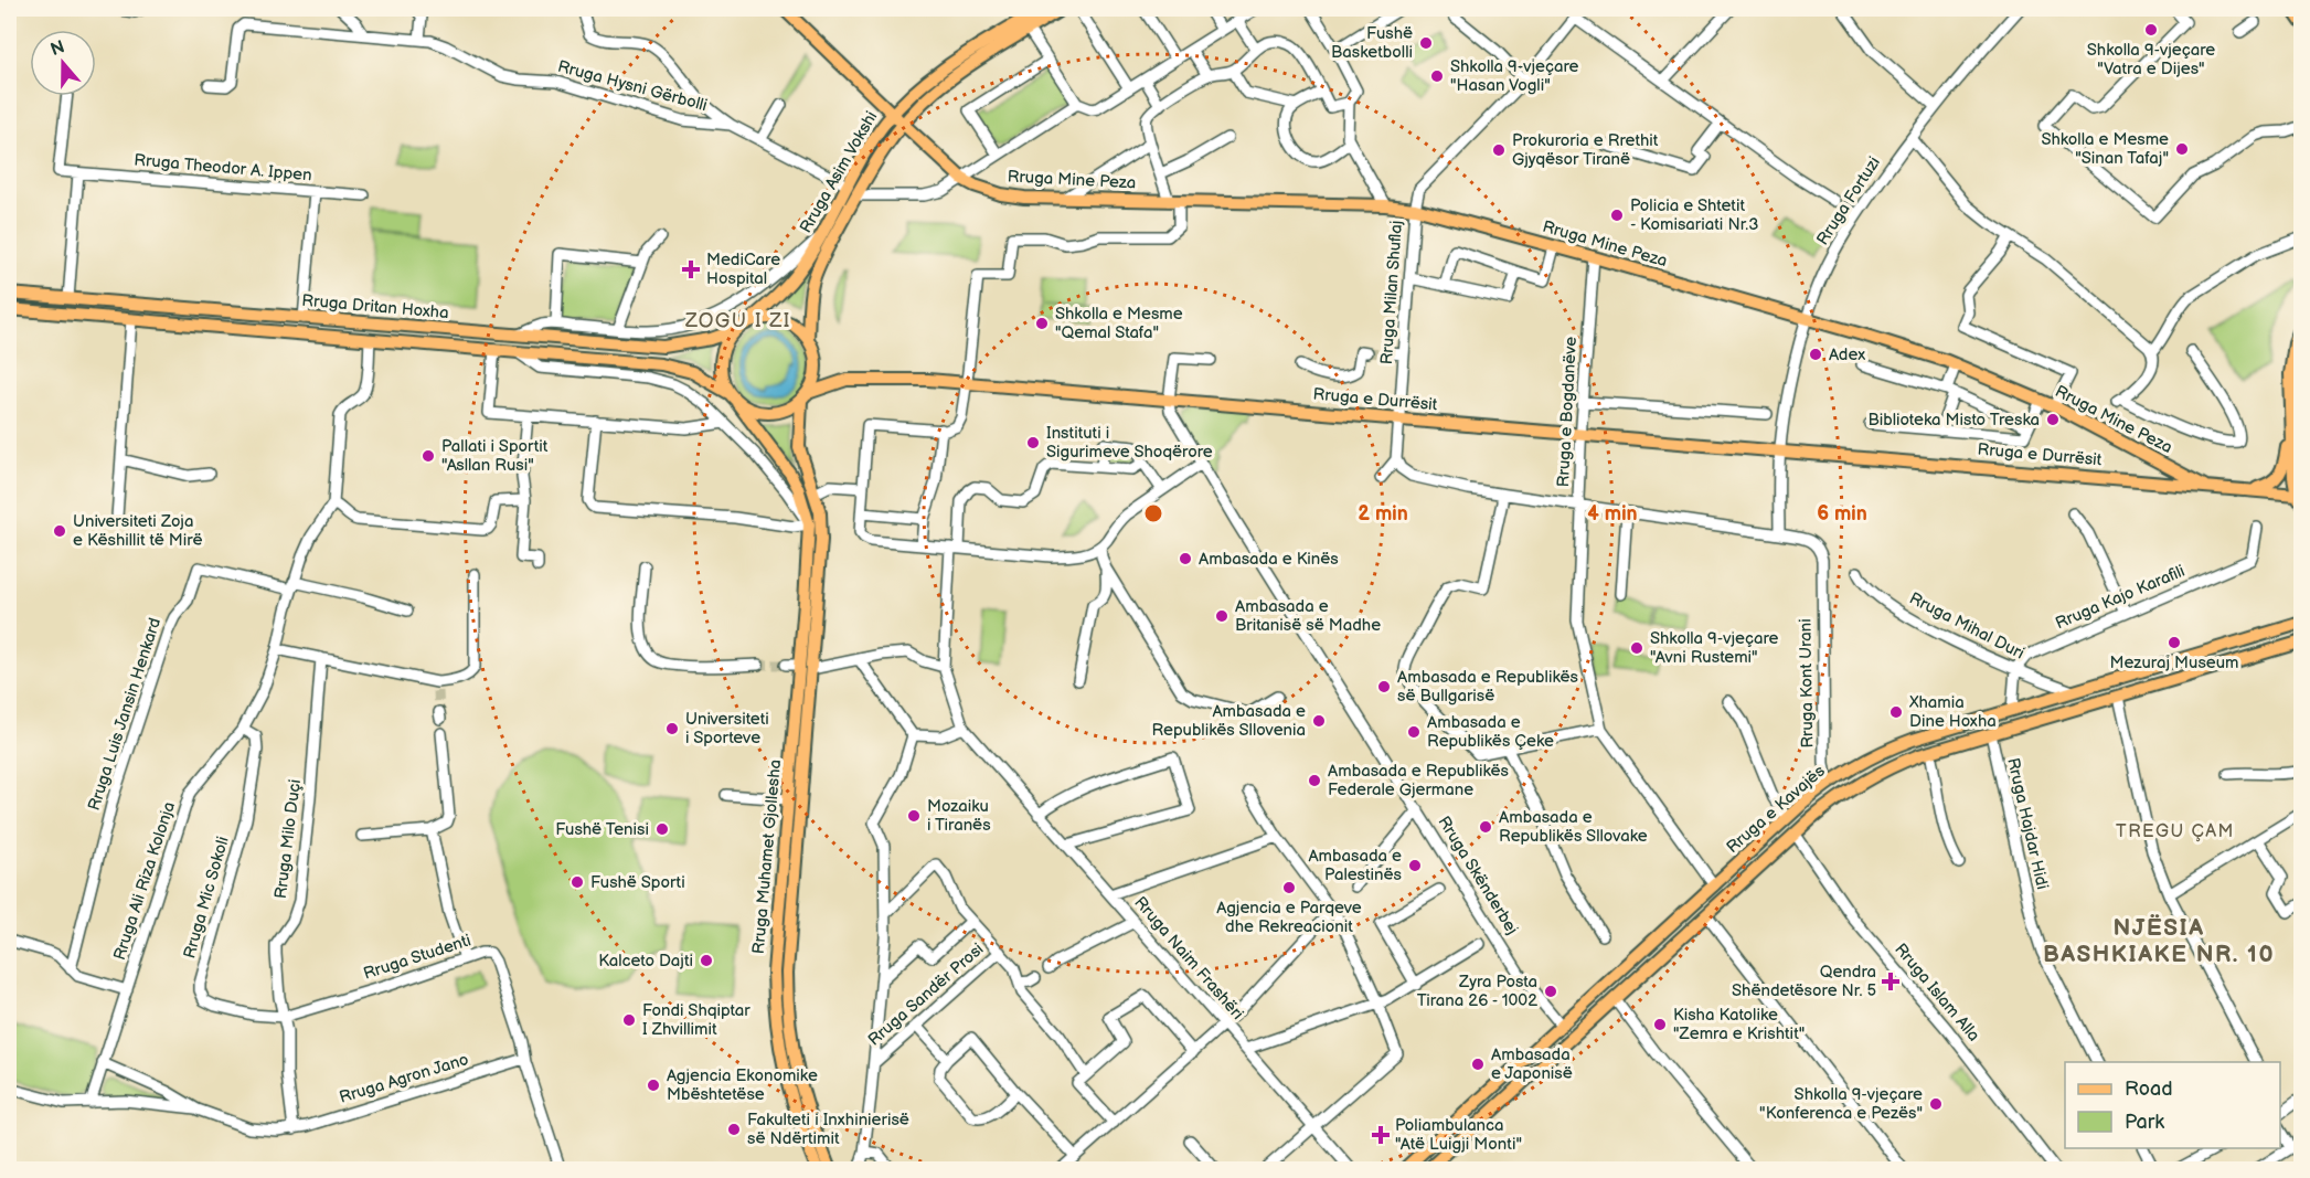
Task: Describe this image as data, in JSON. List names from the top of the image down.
{
  "streets": {
    "main road": [
      "Rruga Asim Vokshi",
      "Rruga Mine Peza",
      "Rruga Dritan Hoxha",
      "Rruga e Durrësit",
      "Rruga e Kavajës",
      "Rruga Muhamet Gjollesha"
    ],
    "street": [
      "Rruga Hysni Gërbolli",
      "Rruga Theodor A. Ippen",
      "Rruga Fortuzi",
      "Rruga Milan Shuflaj",
      "Rruga e Bogdanëve",
      "Rruga Kajo Karafili",
      "Rruga Mihal Duri",
      "Rruga Kont Urani",
      "Rruga Luis Jansin Henkard",
      "Rruga Hajdar Hidi",
      "Rruga Milo Duçi",
      "Rruga Skënderbej",
      "Rruga Ali Riza Kolonja",
      "Rruga Mic Sokoli",
      "Rruga Studenti",
      "Rruga Naim Frashëri",
      "Rruga Islam Alla",
      "Rruga Sandër Prosi",
      "Rruga Agron Jano"
    ]
  },
  "crossings": [
    ["Rruga Hysni Gërbolli", "Rruga Asim Vokshi"],
    ["Rruga Asim Vokshi", "Rruga Mine Peza"],
    ["Rruga Asim Vokshi", "Rruga Dritan Hoxha"],
    ["Rruga Asim Vokshi", "Rruga e Durrësit"],
    ["Rruga Asim Vokshi", "Rruga Muhamet Gjollesha"],
    ["Rruga Mine Peza", "Rruga Fortuzi"],
    ["Rruga Mine Peza", "Rruga Milan Shuflaj"],
    ["Rruga Mine Peza", "Rruga e Durrësit"],
    ["Rruga Mine Peza", "Rruga e Bogdanëve"],
    ["Rruga Fortuzi", "Rruga e Durrësit"],
    ["Rruga Milan Shuflaj", "Rruga e Durrësit"],
    ["Rruga Dritan Hoxha", "Rruga e Durrësit"],
    ["Rruga Dritan Hoxha", "Rruga Muhamet Gjollesha"],
    ["Rruga Dritan Hoxha", "Rruga Ali Riza Kolonja"],
    ["Rruga e Durrësit", "Rruga e Bogdanëve"],
    ["Rruga e Durrësit", "Rruga Muhamet Gjollesha"],
    ["Rruga e Durrësit", "Rruga Skënderbej"],
    ["Rruga e Bogdanëve", "Rruga e Kavajës"],
    ["Rruga Kajo Karafili", "Rruga Mihal Duri"],
    ["Rruga Mihal Duri", "Rruga e Kavajës"],
    ["Rruga Kont Urani", "Rruga e Kavajës"],
    ["Rruga Luis Jansin Henkard", "Rruga Ali Riza Kolonja"],
    ["Rruga e Kavajës", "Rruga Hajdar Hidi"],
    ["Rruga e Kavajës", "Rruga Skënderbej"],
    ["Rruga e Kavajës", "Rruga Islam Alla"],
    ["Rruga Milo Duçi", "Rruga Mic Sokoli"],
    ["Rruga Milo Duçi", "Rruga Studenti"],
    ["Rruga Ali Riza Kolonja", "Rruga Mic Sokoli"],
    ["Rruga Mic Sokoli", "Rruga Studenti"],
    ["Rruga Studenti", "Rruga Agron Jano"]
  ],
  "districts": ["ZOGU I ZI", "TREGU ÇAM", "NJËSIA BASHKIAKE NR. 10"],
  "places": {
    "other": [
      "Shkolla 9-vjeçare \"Vatra e Dijes\"",
      "Fushë Basketbolli",
      "Shkolla 9-vjeçare \"Hasan Vogli\"",
      "Shkolla e Mesme \"Sinan Tafaj\"",
      "Prokuroria e Rrethit Gjyqësor Tiranë",
      "Policia e Shtetit - Komisariati Nr.3",
      "Shkolla e Mesme \"Qemal Stafa\"",
      "Adex",
      "Biblioteka Misto Treska",
      "Instituti i Sigurimeve Shoqërore",
      "Pallati i Sportit \"Asllan Rusi\"",
      "Universiteti Zoja e Këshillit të Mirë",
      "Ambasada e Kinës",
      "Ambasada e Britanisë së Madhe",
      "Mezuraj Museum",
      "Shkolla 9-vjeçare \"Avni Rustemi\"",
      "Ambasada e Republikës së Bullgarisë",
      "Xhamia Dine Hoxha",
      "Ambasada e Republikës Sllovenia",
      "Universiteti i Sporteve",
      "Ambasada e Republikës Çeke",
      "Ambasada e Republikës Federale Gjermane",
      "Mozaiku i Tiranës",
      "Ambasada e Republikës Sllovake",
      "Fushë Tenisi",
      "Ambasada e Palestinës",
      "Fushë Sporti",
      "Agjencia e Parqeve dhe Rekreacionit",
      "Kalceto Dajti",
      "Zyra Posta Tirana 26 - 1002",
      "Fondi Shqiptar I Zhvillimit",
      "Kisha Katolike \"Zemra e Krishtit\"",
      "Ambasada e Japonisë",
      "Agjencia Ekonomike Mbështetëse",
      "Shkolla 9-vjeçare \"Konferenca e Pezës\"",
      "Fakulteti i Inxhinierisë së Ndërtimit"
    ],
    "health": ["MediCare Hospital", "Qendra Shëndetësore Nr. 5", "Poliambulanca \"Atë Luigji Monti\""]
  },
  "legend": ["Road", "Park"],
  "north": "top",
  "rings": ["2 min", "4 min", "6 min"]
}
